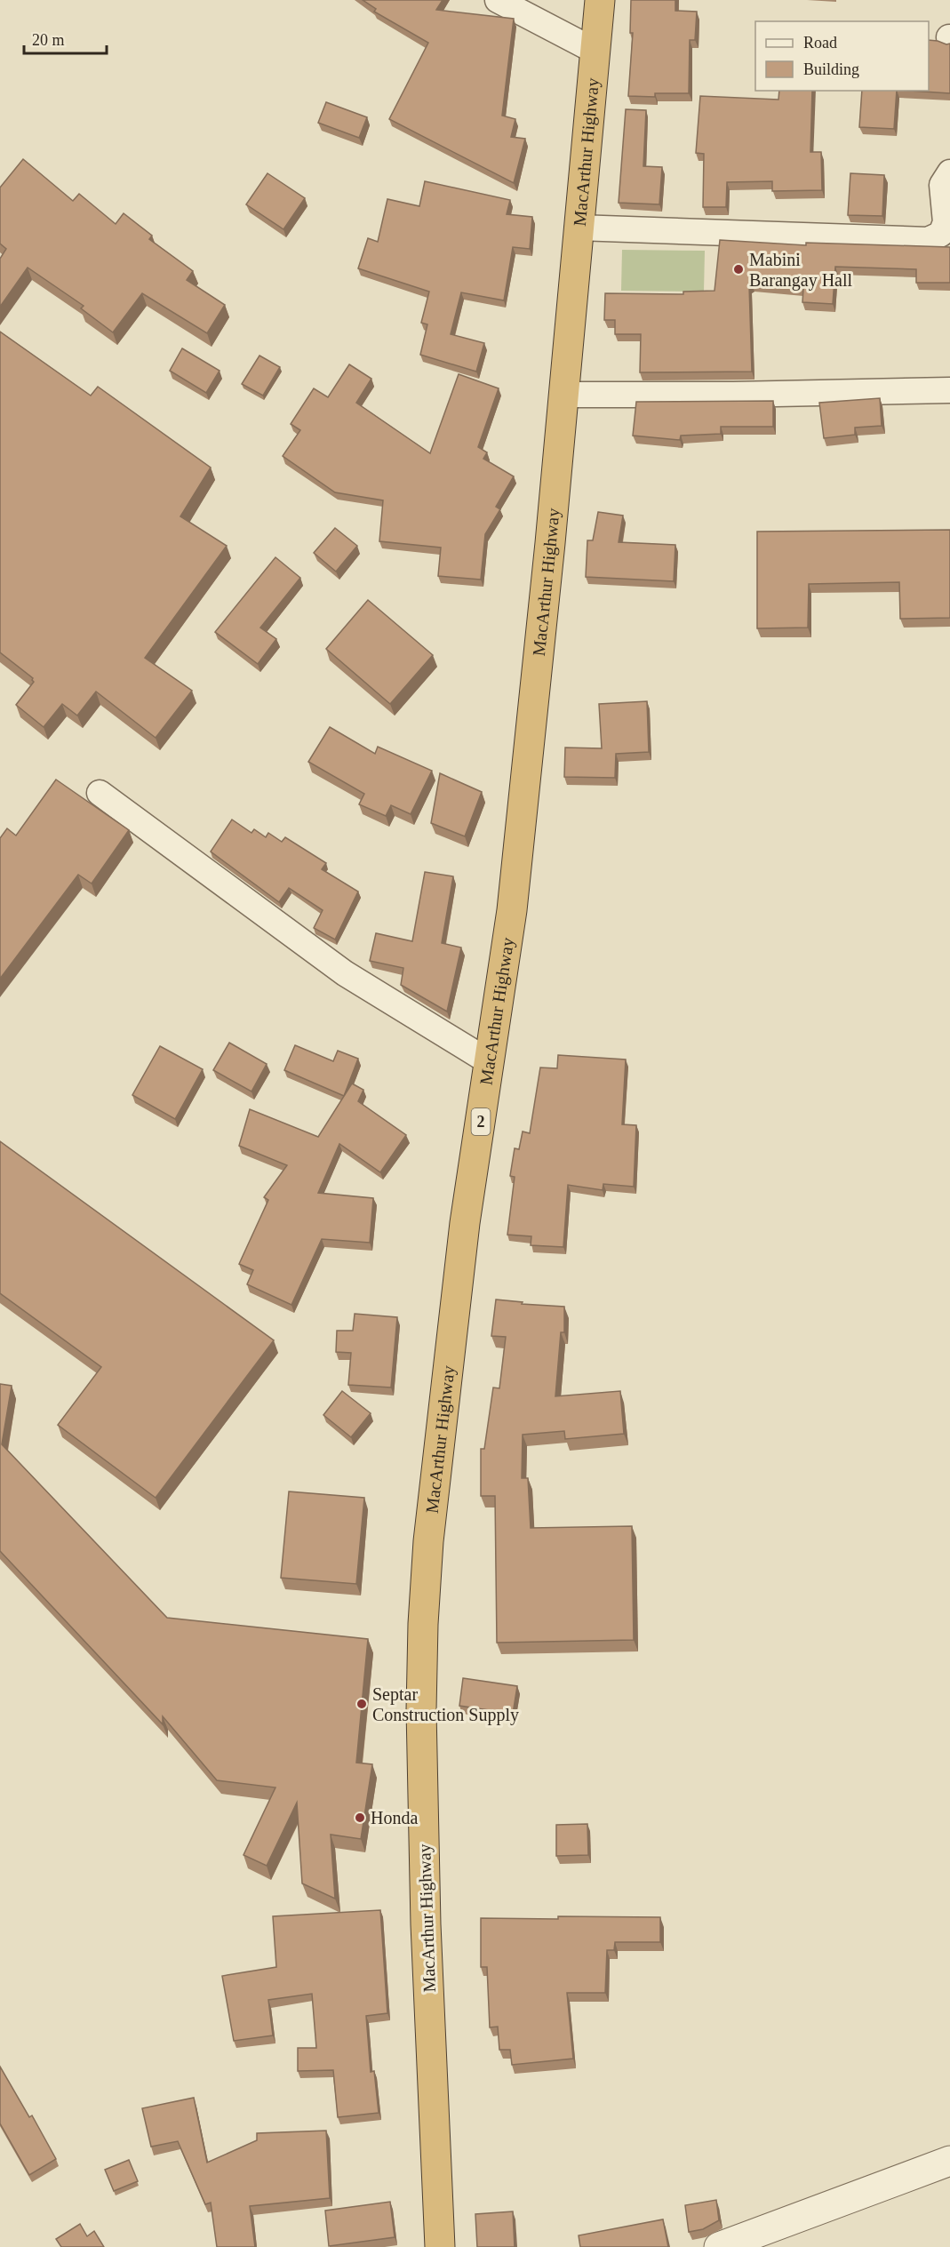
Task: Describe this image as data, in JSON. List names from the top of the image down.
{
  "streets": {
    "highway": ["MacArthur Highway", "2"]
  },
  "places": ["Mabini Barangay Hall", "Septar Construction Supply", "Honda"],
  "legend": ["Road", "Building"],
  "scale_bar": "20 m"
}
